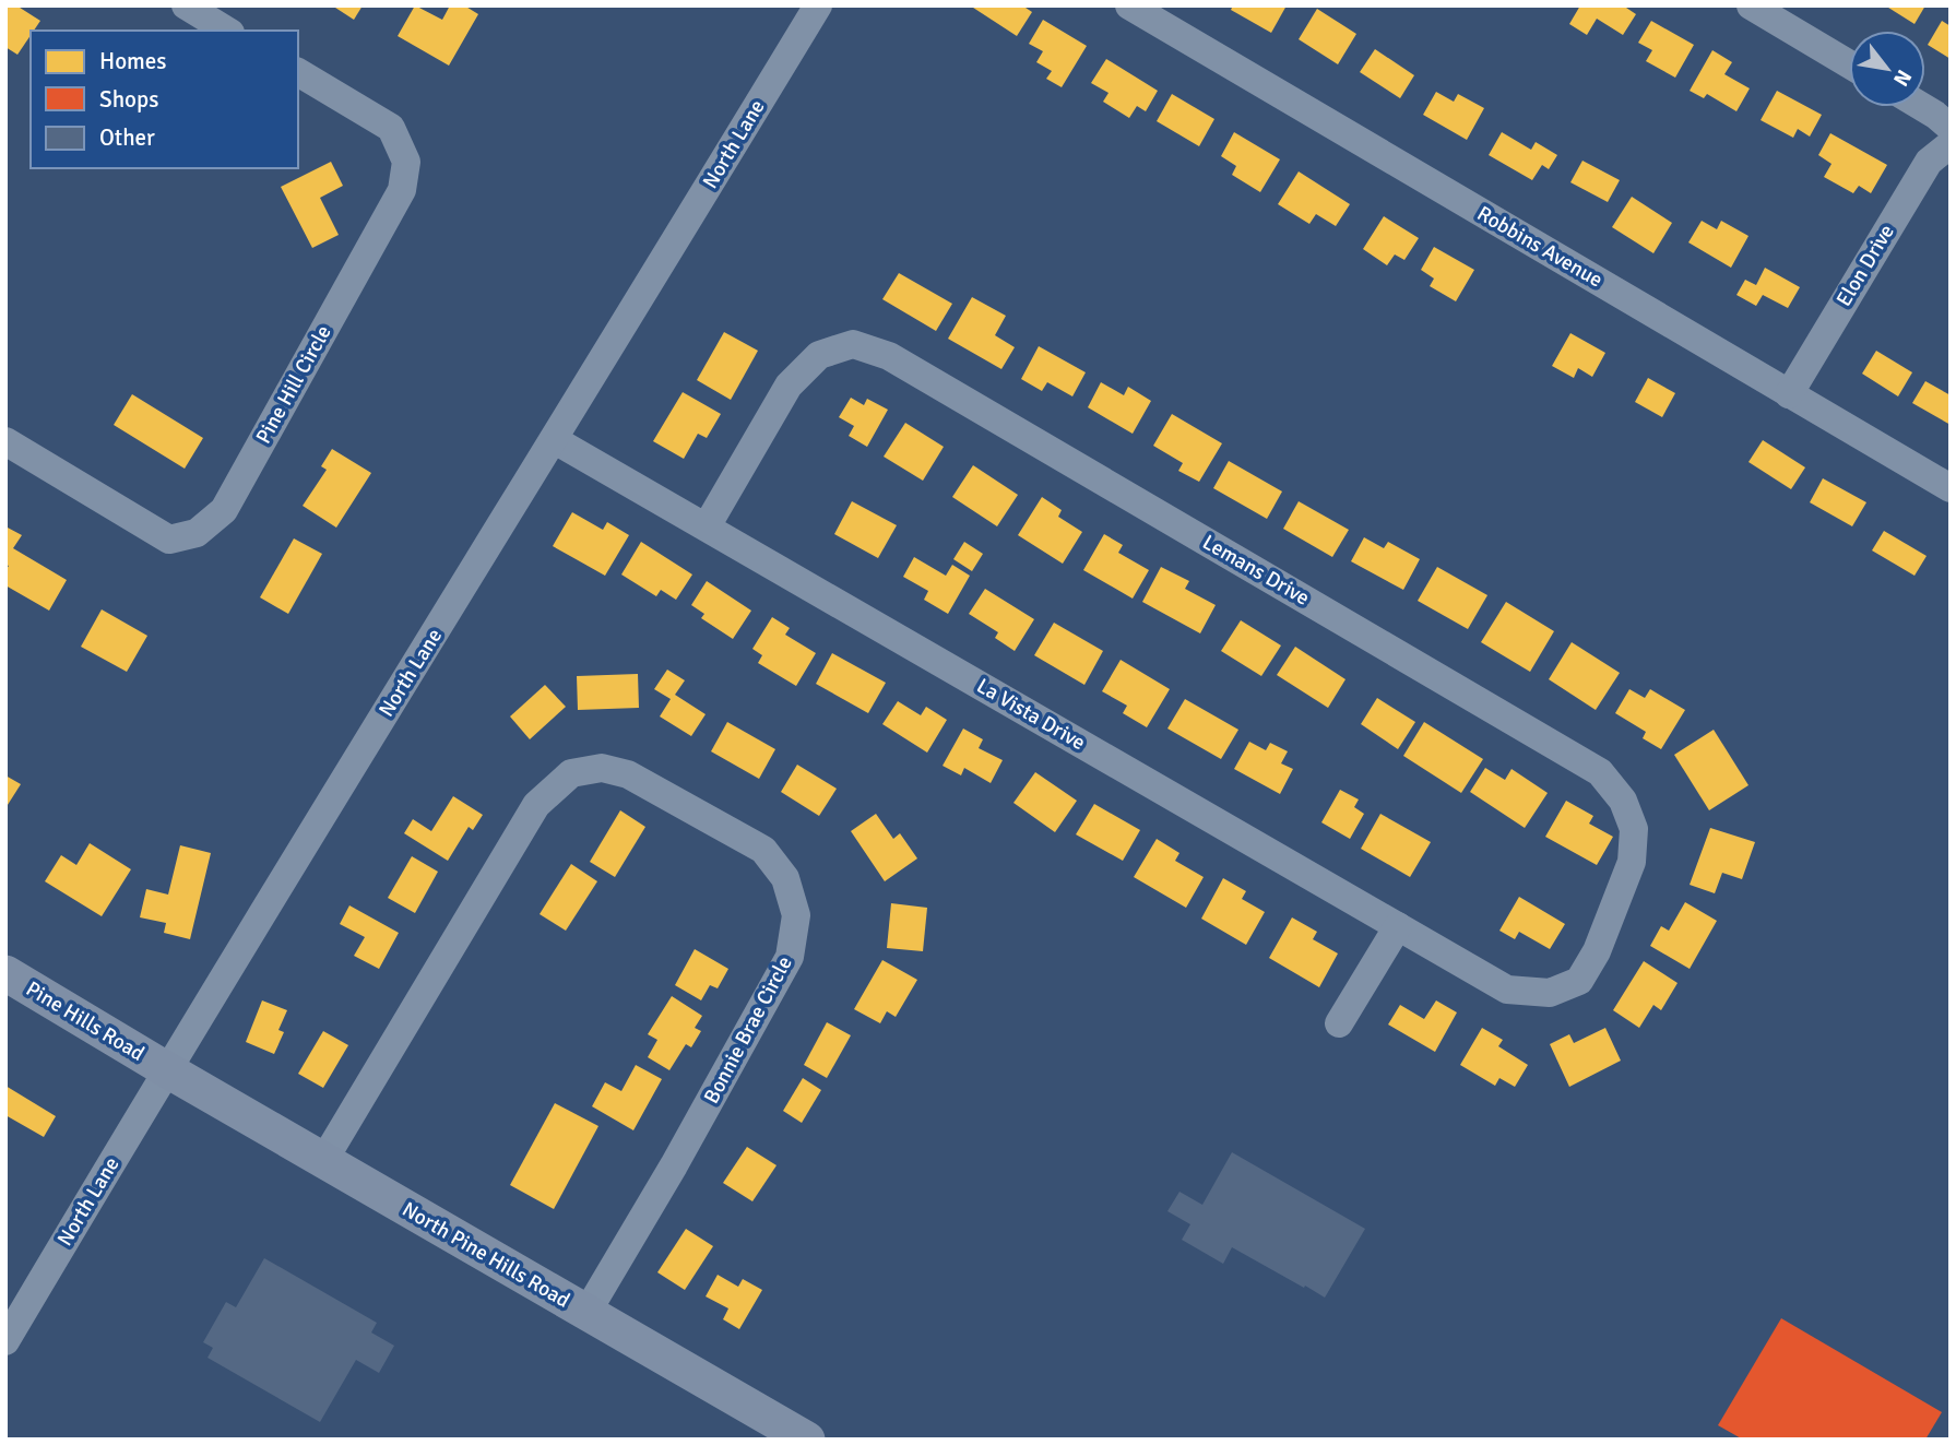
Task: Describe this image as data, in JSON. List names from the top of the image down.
{
  "streets": {
    "main road": ["Pine Hills Road", "North Pine Hills Road"],
    "street": [
      "North Lane",
      "Robbins Avenue",
      "Elon Drive",
      "Pine Hill Circle",
      "Lemans Drive",
      "La Vista Drive",
      "Bonnie Brae Circle"
    ]
  },
  "crossings": [
    ["North Lane", "La Vista Drive"],
    ["North Lane", "Pine Hills Road"],
    ["North Lane", "North Pine Hills Road"],
    ["Robbins Avenue", "Elon Drive"],
    ["Lemans Drive", "La Vista Drive"],
    ["Pine Hills Road", "North Pine Hills Road"],
    ["Bonnie Brae Circle", "North Pine Hills Road"]
  ],
  "legend": ["Homes", "Shops", "Other"],
  "north": "bottom right"
}
